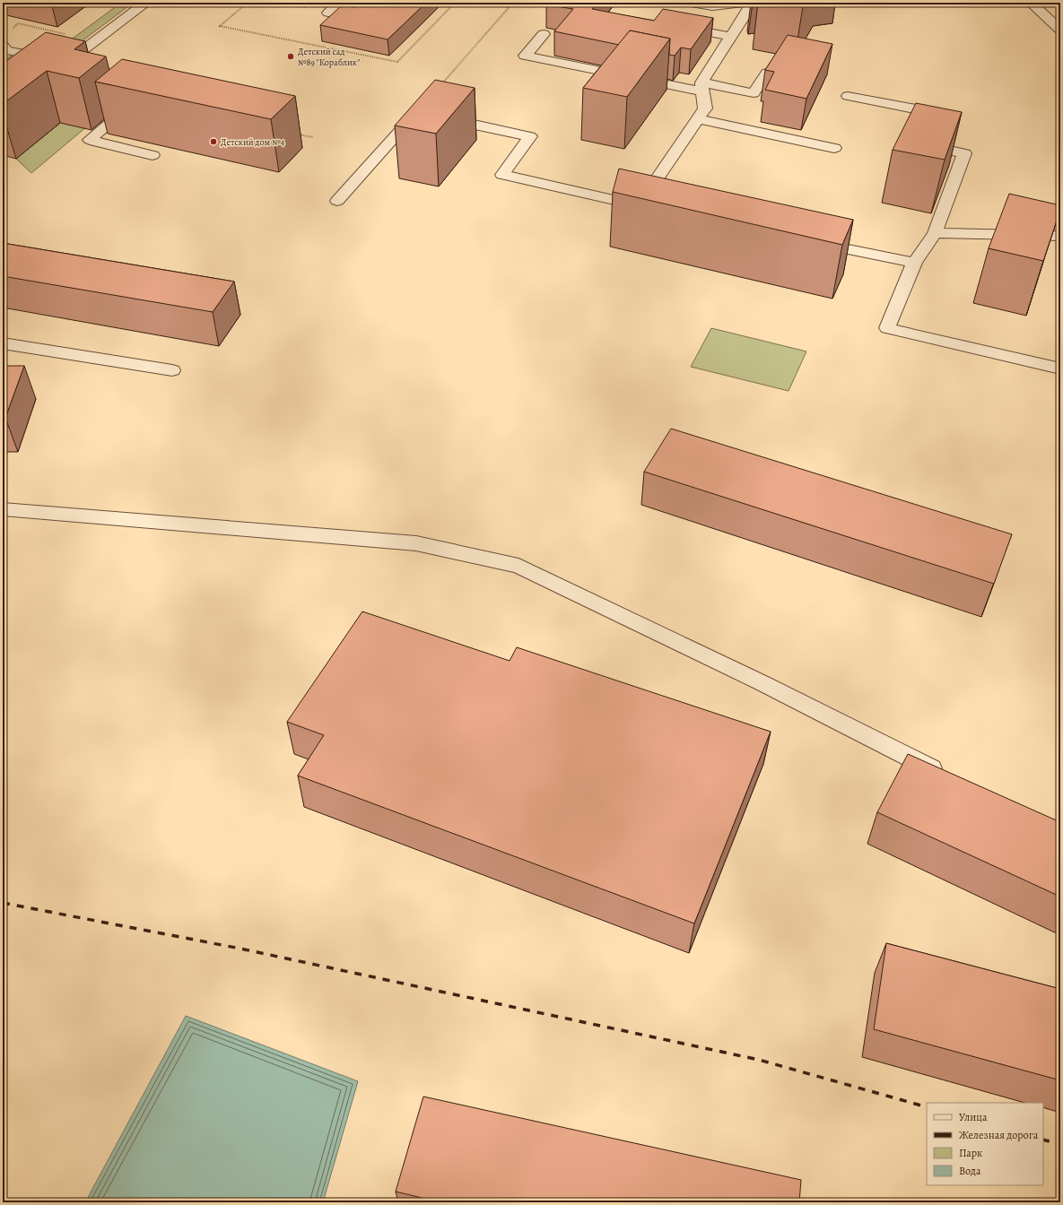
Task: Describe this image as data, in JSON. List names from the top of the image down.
{
  "places": ["Детский сад №89 \"Кораблик\"", "Детский дом №4"],
  "legend": [
    "Улица",
    "Железная дорога",
    "Парк",
    "Вода"
  ]
}
